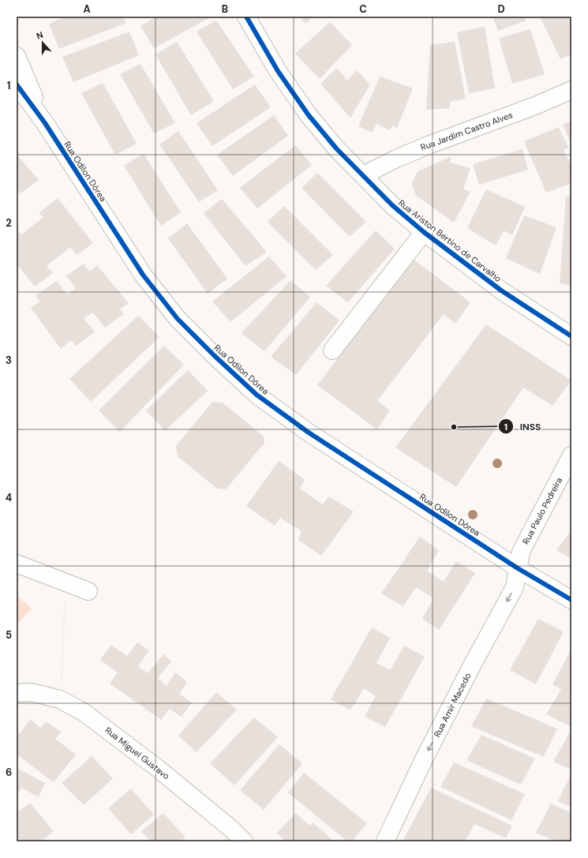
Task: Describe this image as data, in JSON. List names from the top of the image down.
{
  "streets": {
    "street": [
      "Rua Jardim Castro Alves",
      "Rua Odilon Dórea",
      "Rua Ariston Bertino de Carvalho",
      "Rua Paulo Pedreira",
      "Rua Amir Macedo",
      "Rua Miguel Gustavo"
    ]
  },
  "crossings": [
    ["Rua Jardim Castro Alves", "Rua Ariston Bertino de Carvalho"],
    ["Rua Odilon Dórea", "Rua Paulo Pedreira"],
    ["Rua Odilon Dórea", "Rua Amir Macedo"],
    ["Rua Paulo Pedreira", "Rua Amir Macedo"]
  ],
  "one_way": ["Rua Amir Macedo"],
  "places": ["INSS"],
  "north": "top",
  "grid": {
    "columns": [
      "A",
      "B",
      "C",
      "D"
    ],
    "rows": [
      "1",
      "2",
      "3",
      "4",
      "5",
      "6"
    ]
  }
}
